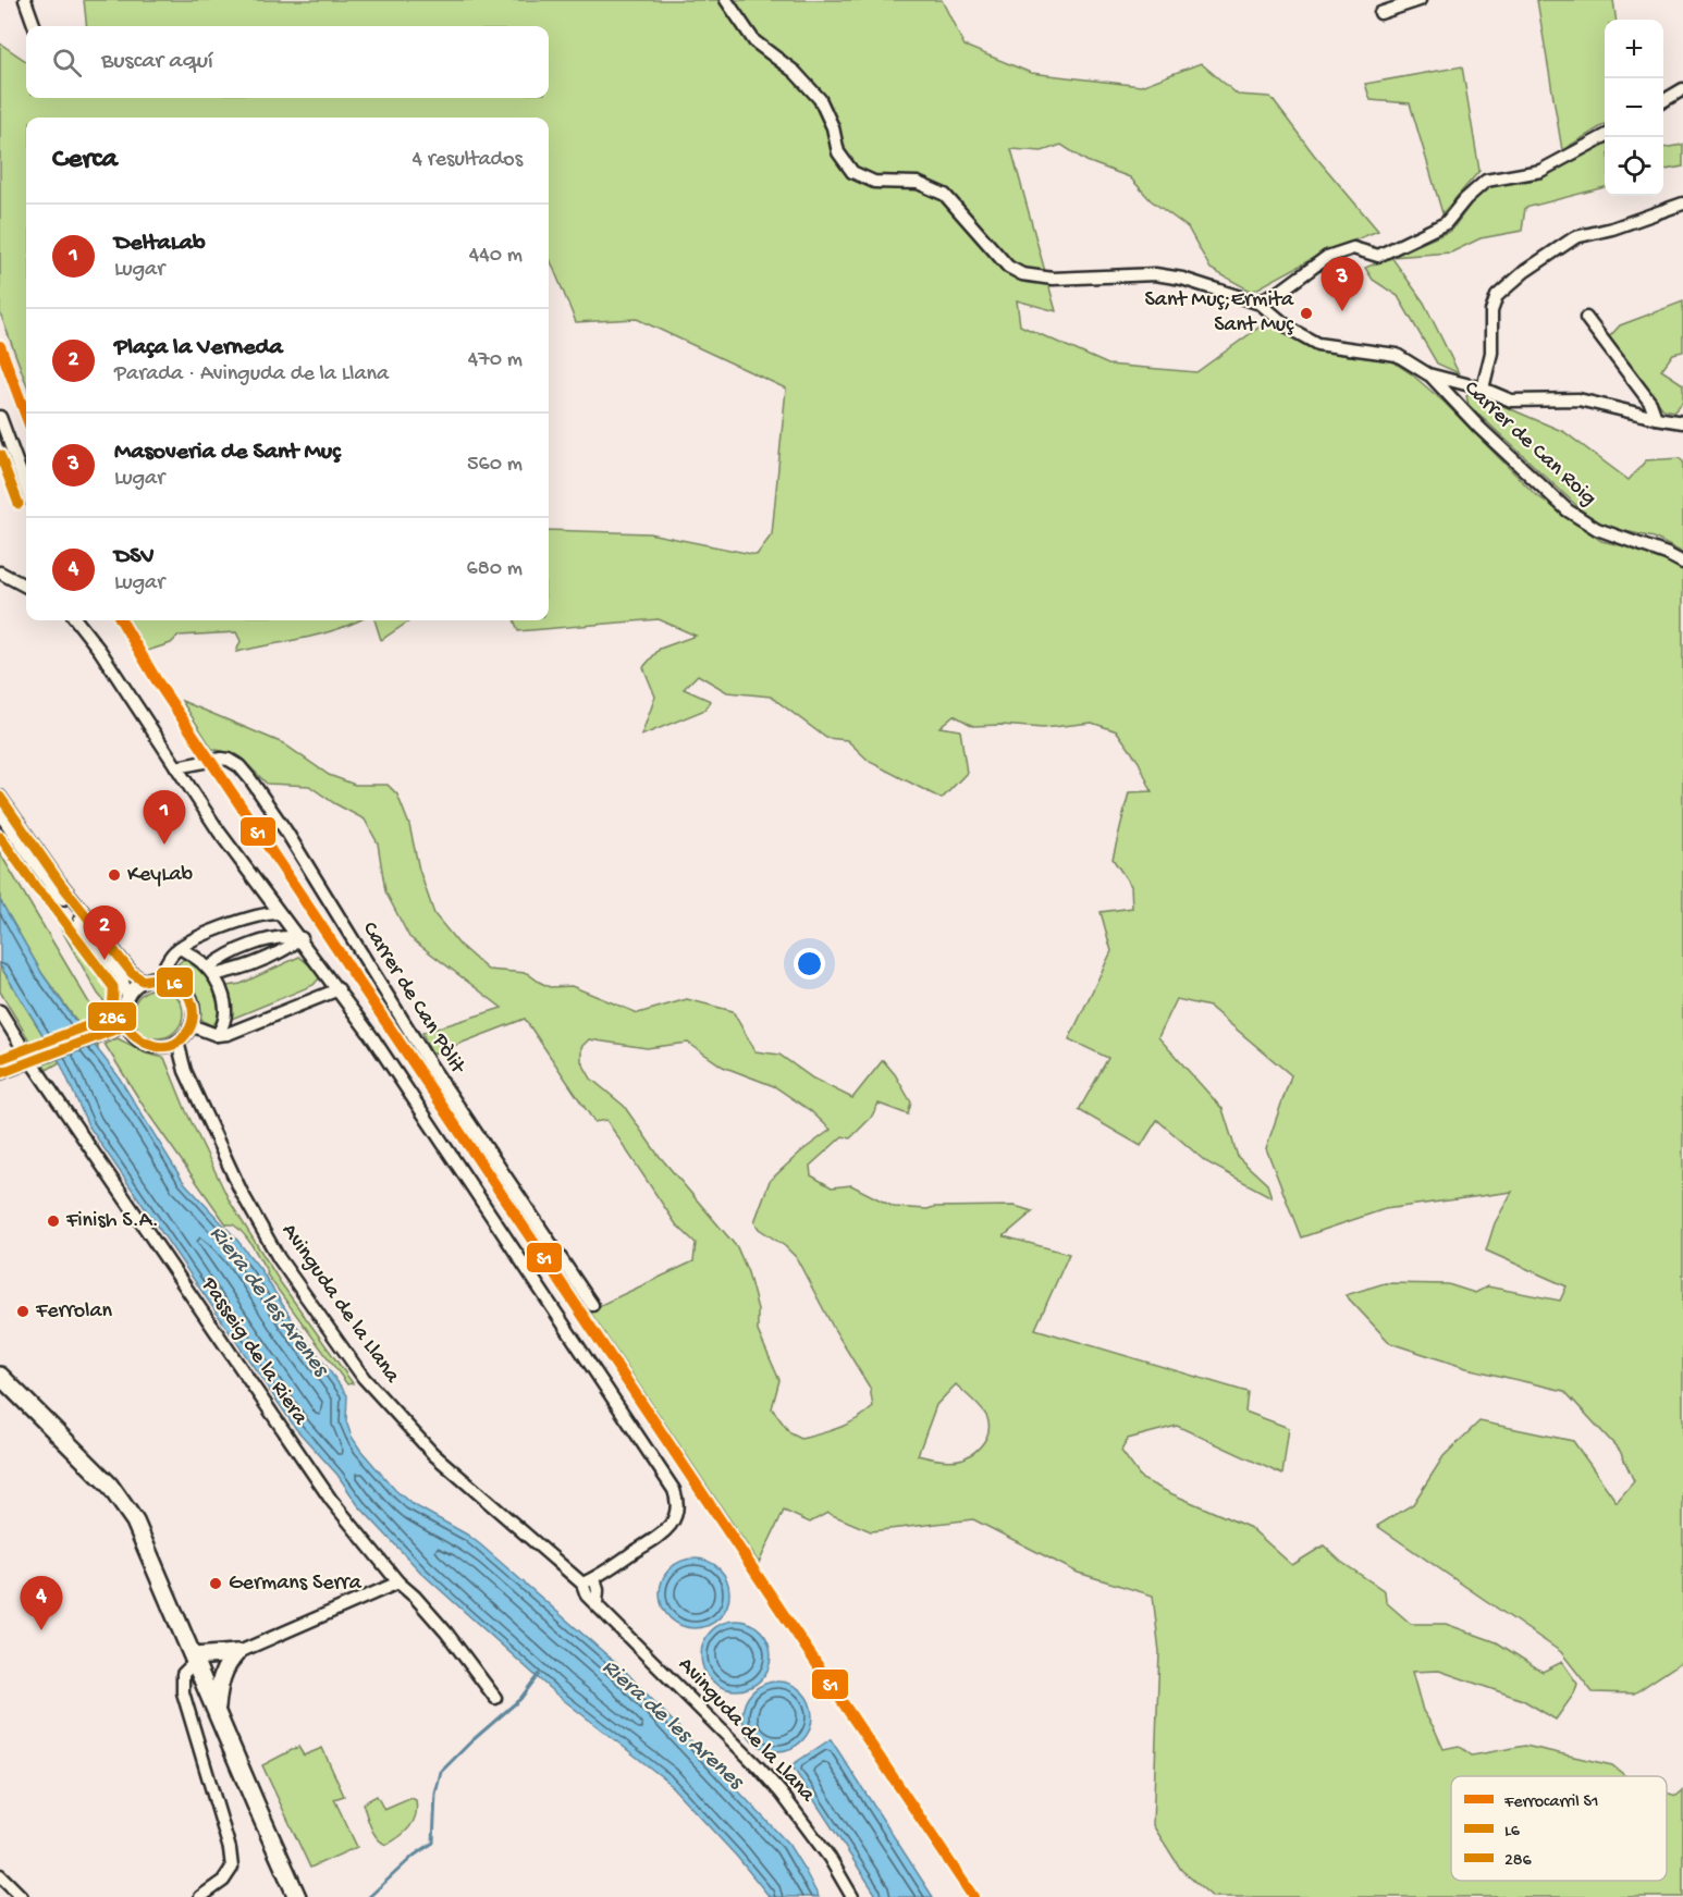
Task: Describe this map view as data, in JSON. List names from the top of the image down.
{
  "streets": {
    "street": [
      "Carrer de Can Roig",
      "Carrer de Can Pòlit",
      "Avinguda de la Llana",
      "Passeig de la Riera"
    ]
  },
  "water": ["Riera de les Arenes"],
  "places": [
    "Sant Muç;Ermita Sant Muç",
    "KeyLab",
    "Finish S.A.",
    "Ferrolan",
    "Germans Serra"
  ],
  "lines": ["rail line S1", "transit line 286", "transit line L6"],
  "legend": ["Ferrocarril S1", "L6", "286"],
  "page": {
    "map_buttons": ["+", "−"],
    "search": "Buscar aquí",
    "heading": ["Cerca", "4 resultados"],
    "list": [
      {
        "mark": "1",
        "name": "DeltaLab",
        "note": "Lugar",
        "value": "440 m"
      },
      {
        "mark": "2",
        "name": "Plaça la Verneda",
        "note": "Parada · Avinguda de la Llana",
        "value": "470 m"
      },
      {
        "mark": "3",
        "name": "Masoveria de Sant Muç",
        "note": "Lugar",
        "value": "560 m"
      },
      {
        "mark": "4",
        "name": "DSV",
        "note": "Lugar",
        "value": "680 m"
      }
    ],
    "pins": [
      "3",
      "1",
      "2",
      "4"
    ]
  }
}
